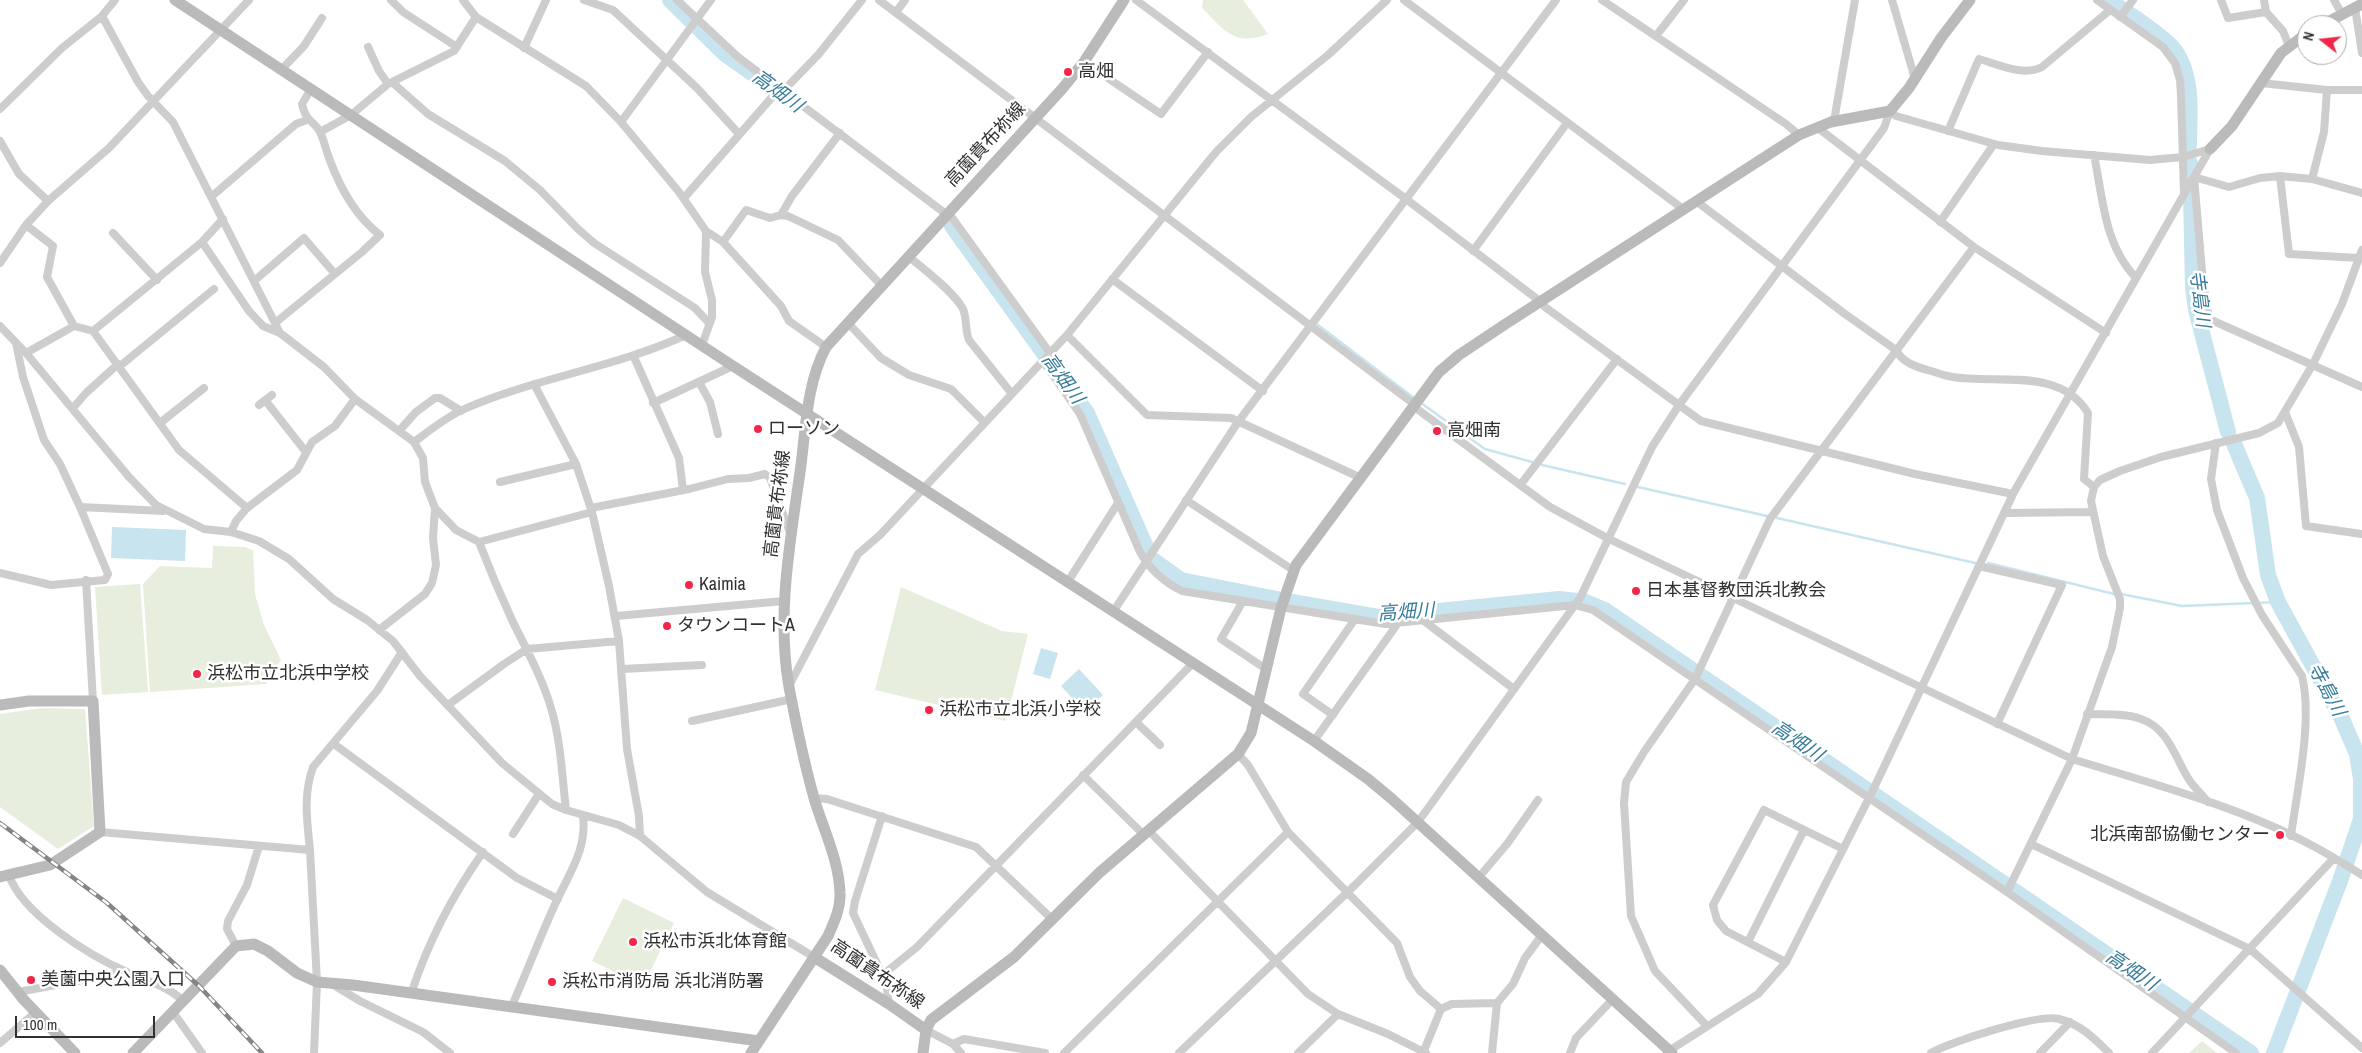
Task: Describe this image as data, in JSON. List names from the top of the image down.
{
  "streets": {
    "street": ["高薗貴布祢線"]
  },
  "water": ["高畑川", "寺島川"],
  "places": [
    "高畑",
    "ローソン",
    "高畑南",
    "Kaimia",
    "日本基督教団浜北教会",
    "タウンコートA",
    "浜松市立北浜中学校",
    "浜松市立北浜小学校",
    "北浜南部協働センター",
    "浜松市浜北体育館",
    "美薗中央公園入口",
    "浜松市消防局 浜北消防署"
  ],
  "scale_bar": "100 m",
  "north": "left"
}
